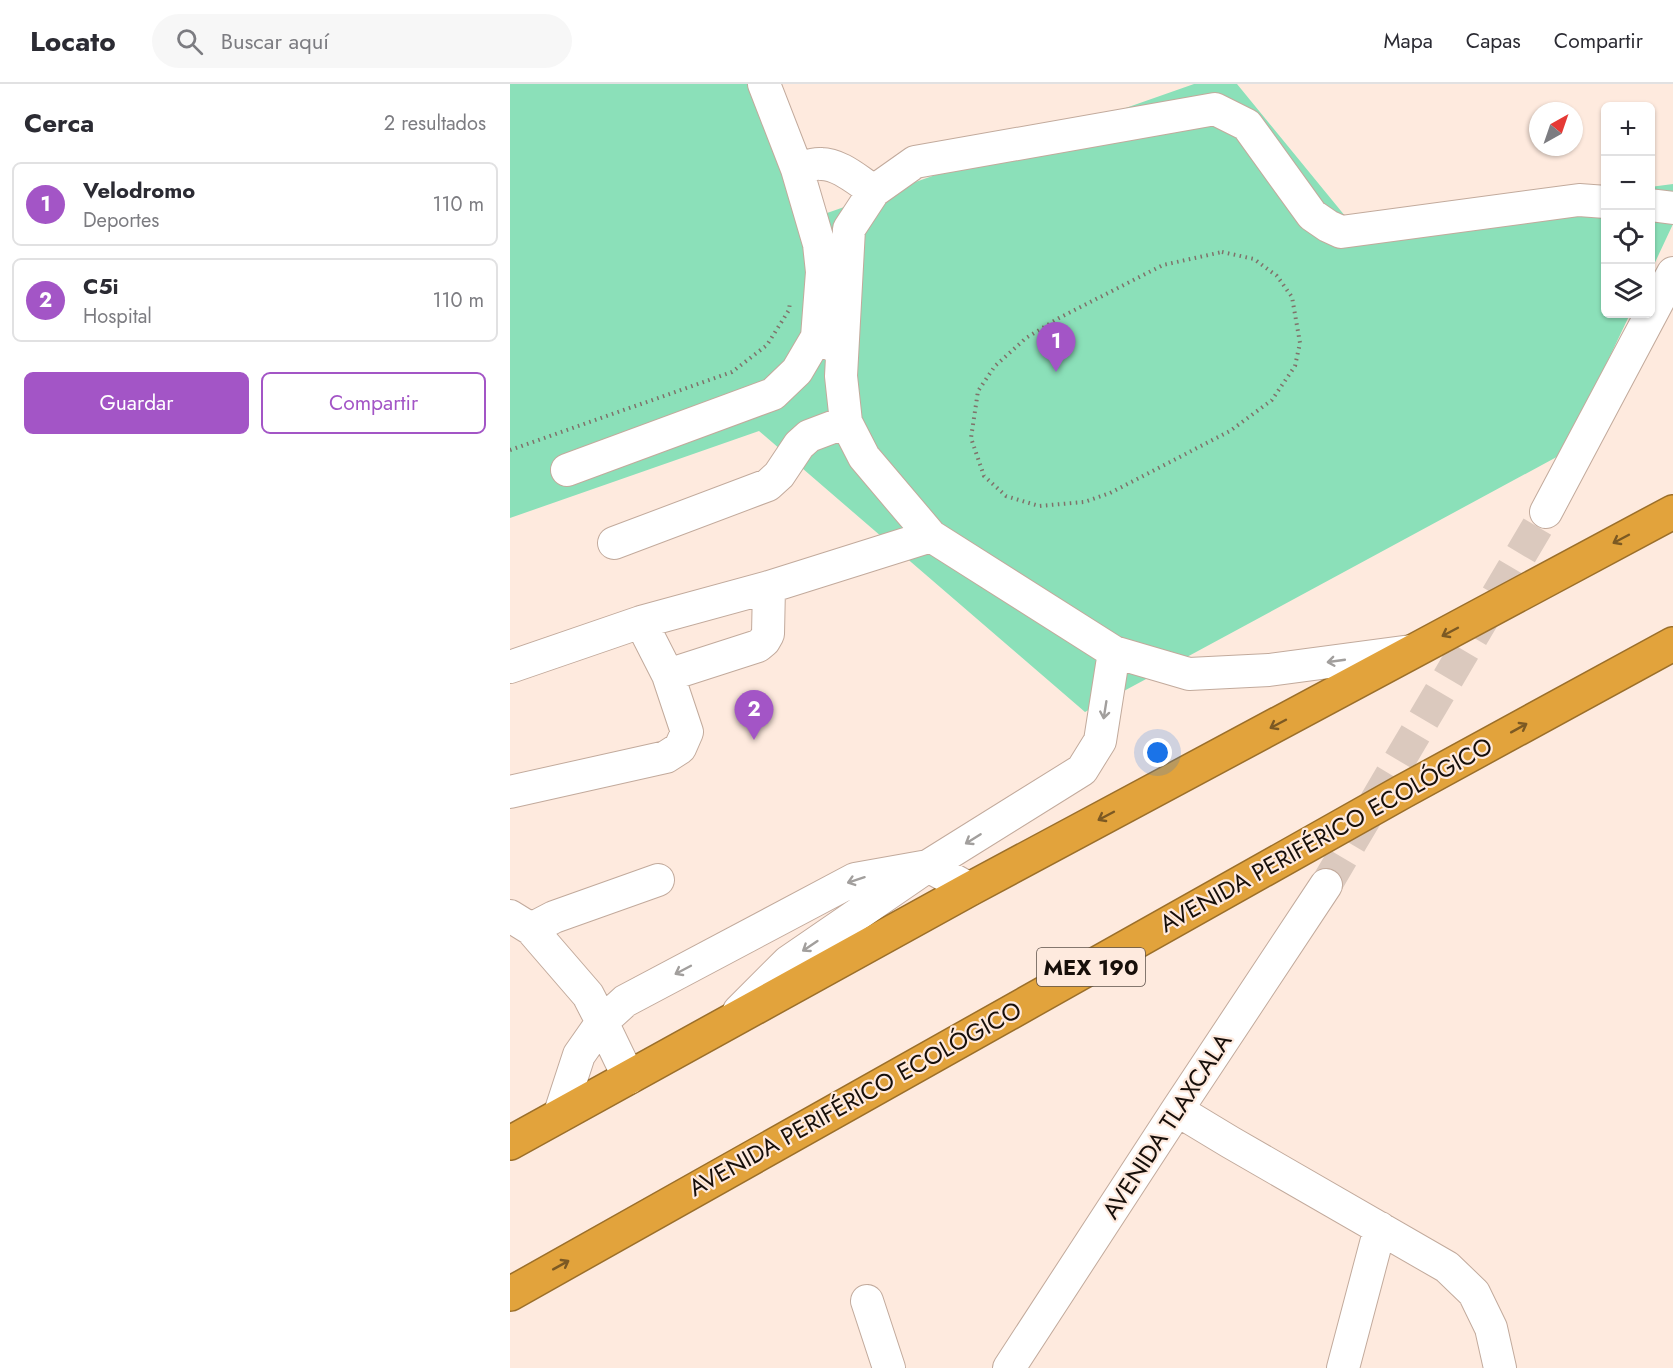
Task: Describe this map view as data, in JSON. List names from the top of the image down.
{
  "streets": {
    "highway": ["AVENIDA PERIFÉRICO ECOLÓGICO", "MEX 190"],
    "street": ["AVENIDA TLAXCALA"]
  },
  "north": "top right",
  "page": {
    "header": "Locato",
    "search": "Buscar aquí",
    "nav": ["Mapa", "Capas", "Compartir"],
    "heading": ["Cerca", "2 resultados"],
    "map_buttons": ["+", "−"],
    "list": [
      {
        "mark": "1",
        "name": "Velodromo",
        "note": "Deportes",
        "value": "110 m"
      },
      {
        "mark": "2",
        "name": "C5i",
        "note": "Hospital",
        "value": "110 m"
      }
    ],
    "pins": ["1", "2"],
    "buttons": ["Guardar", "Compartir"]
  }
}
